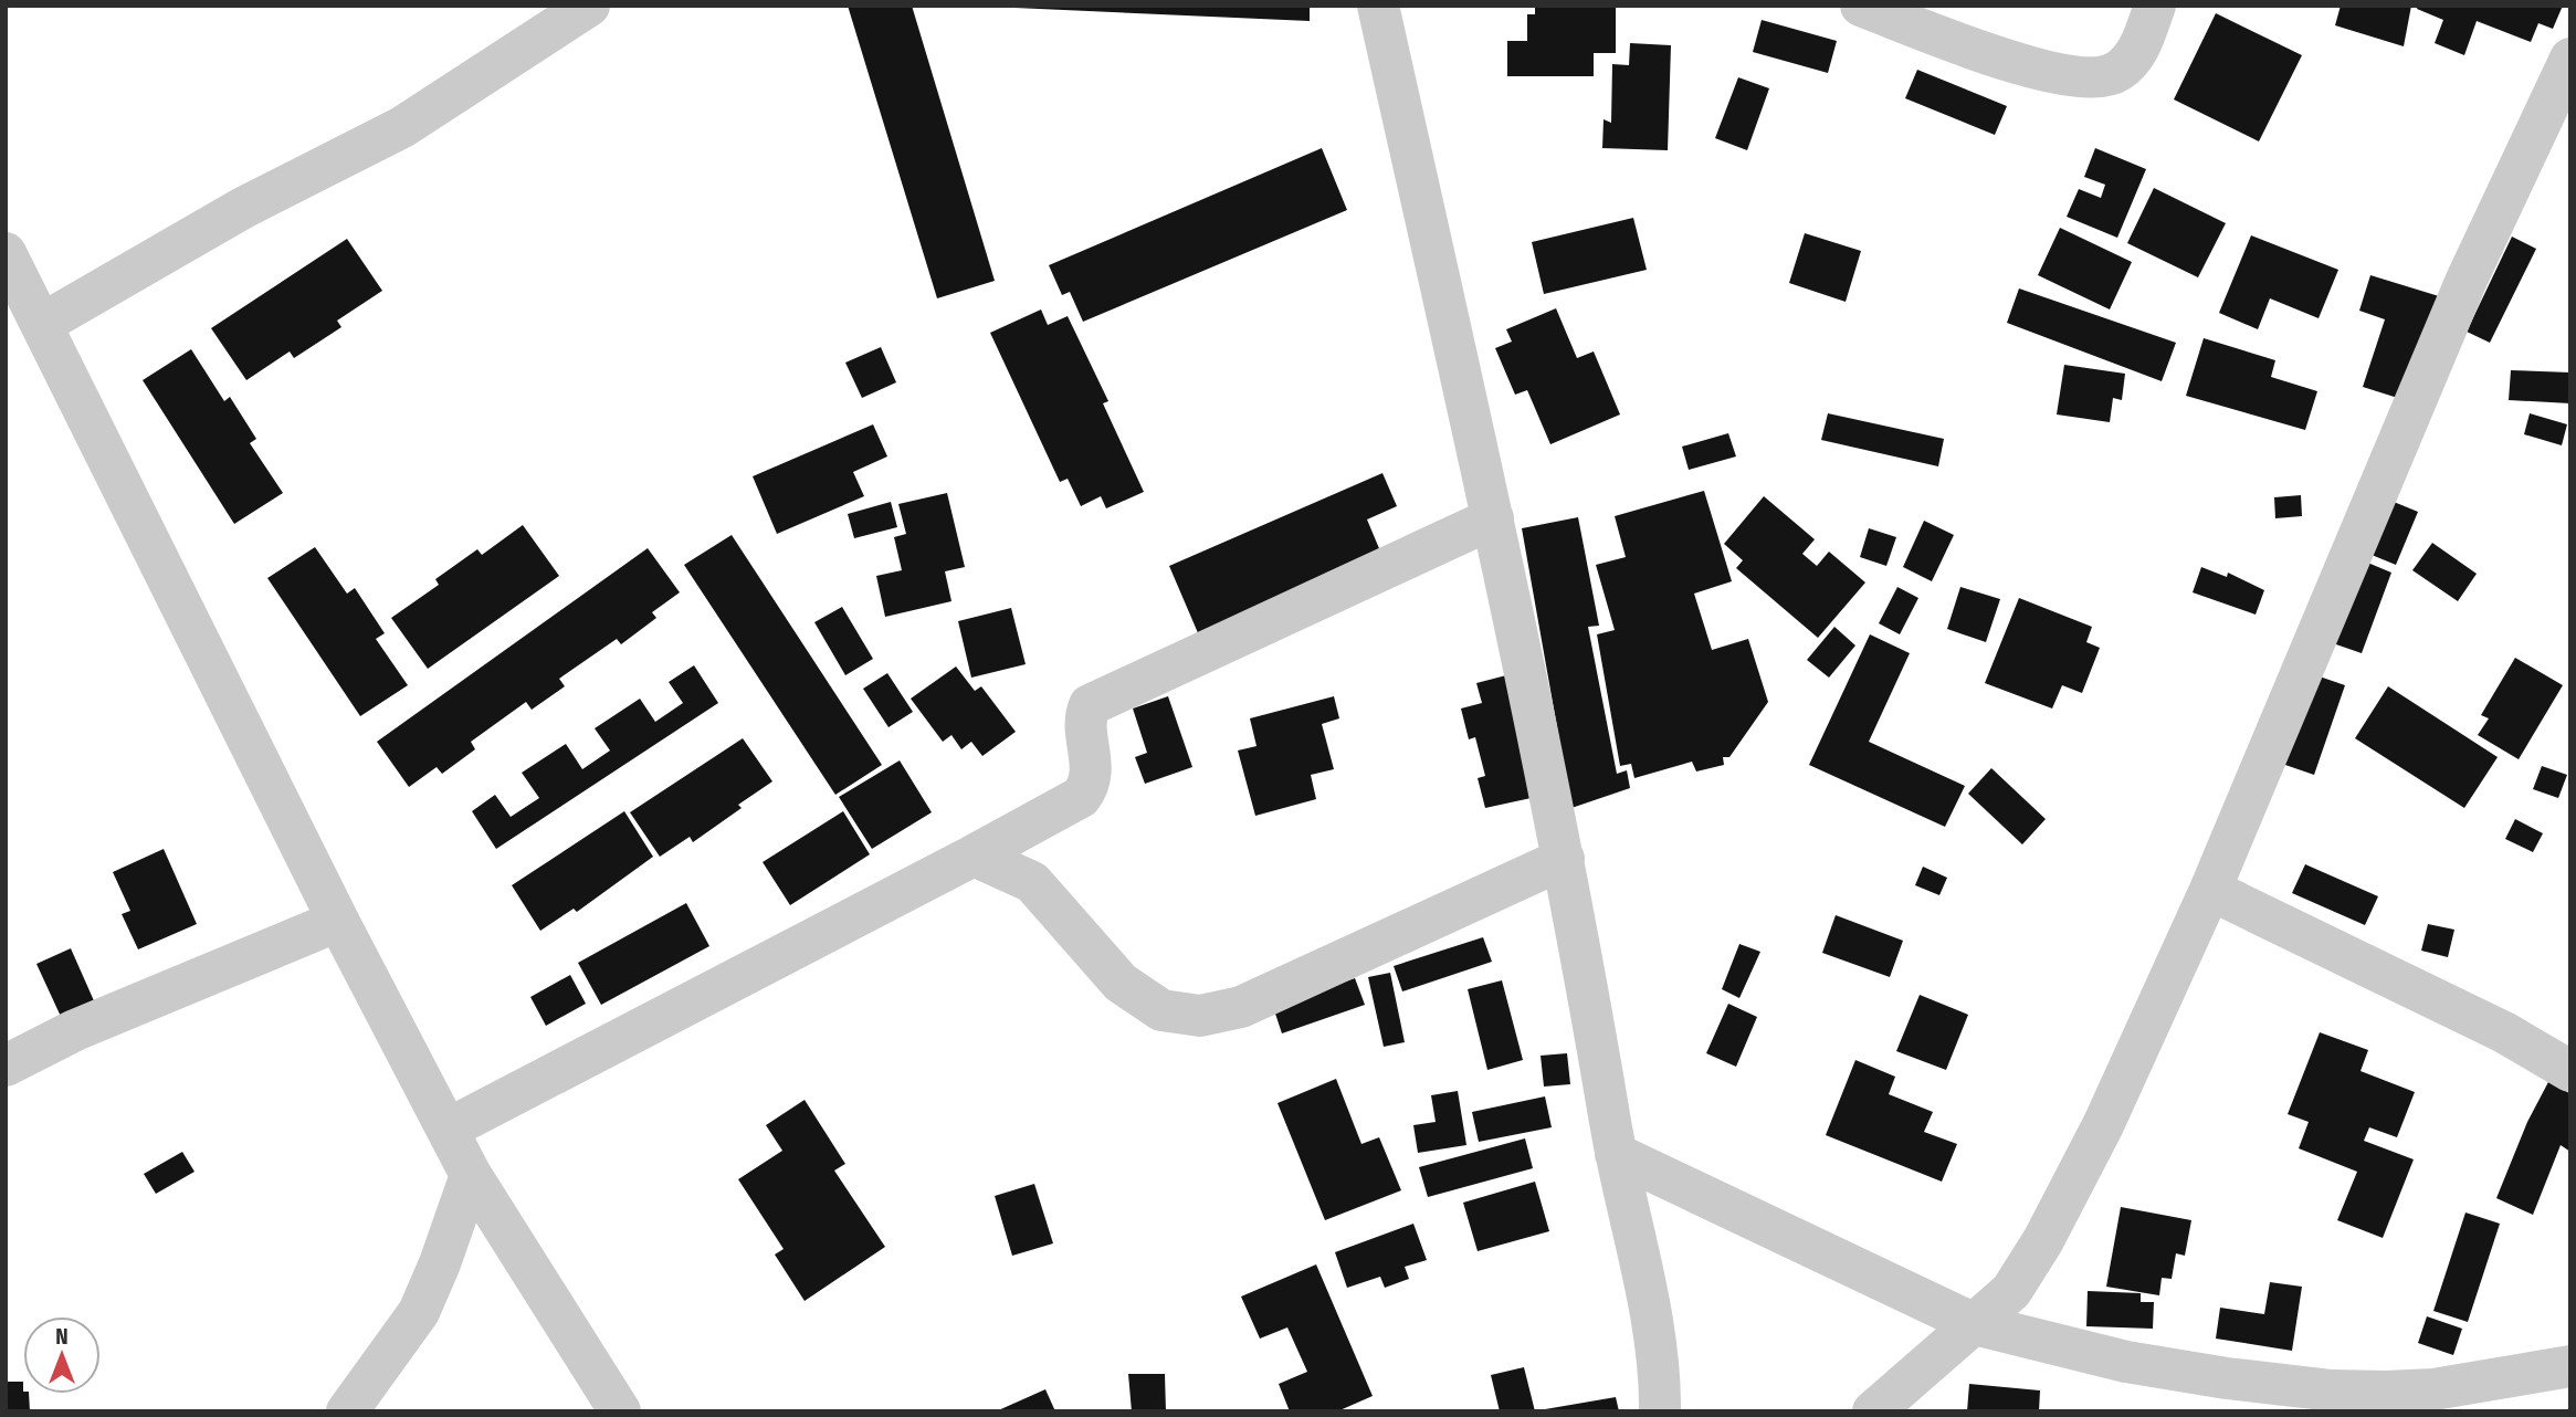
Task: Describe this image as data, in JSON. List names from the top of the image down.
{
  "north": "top"
}
